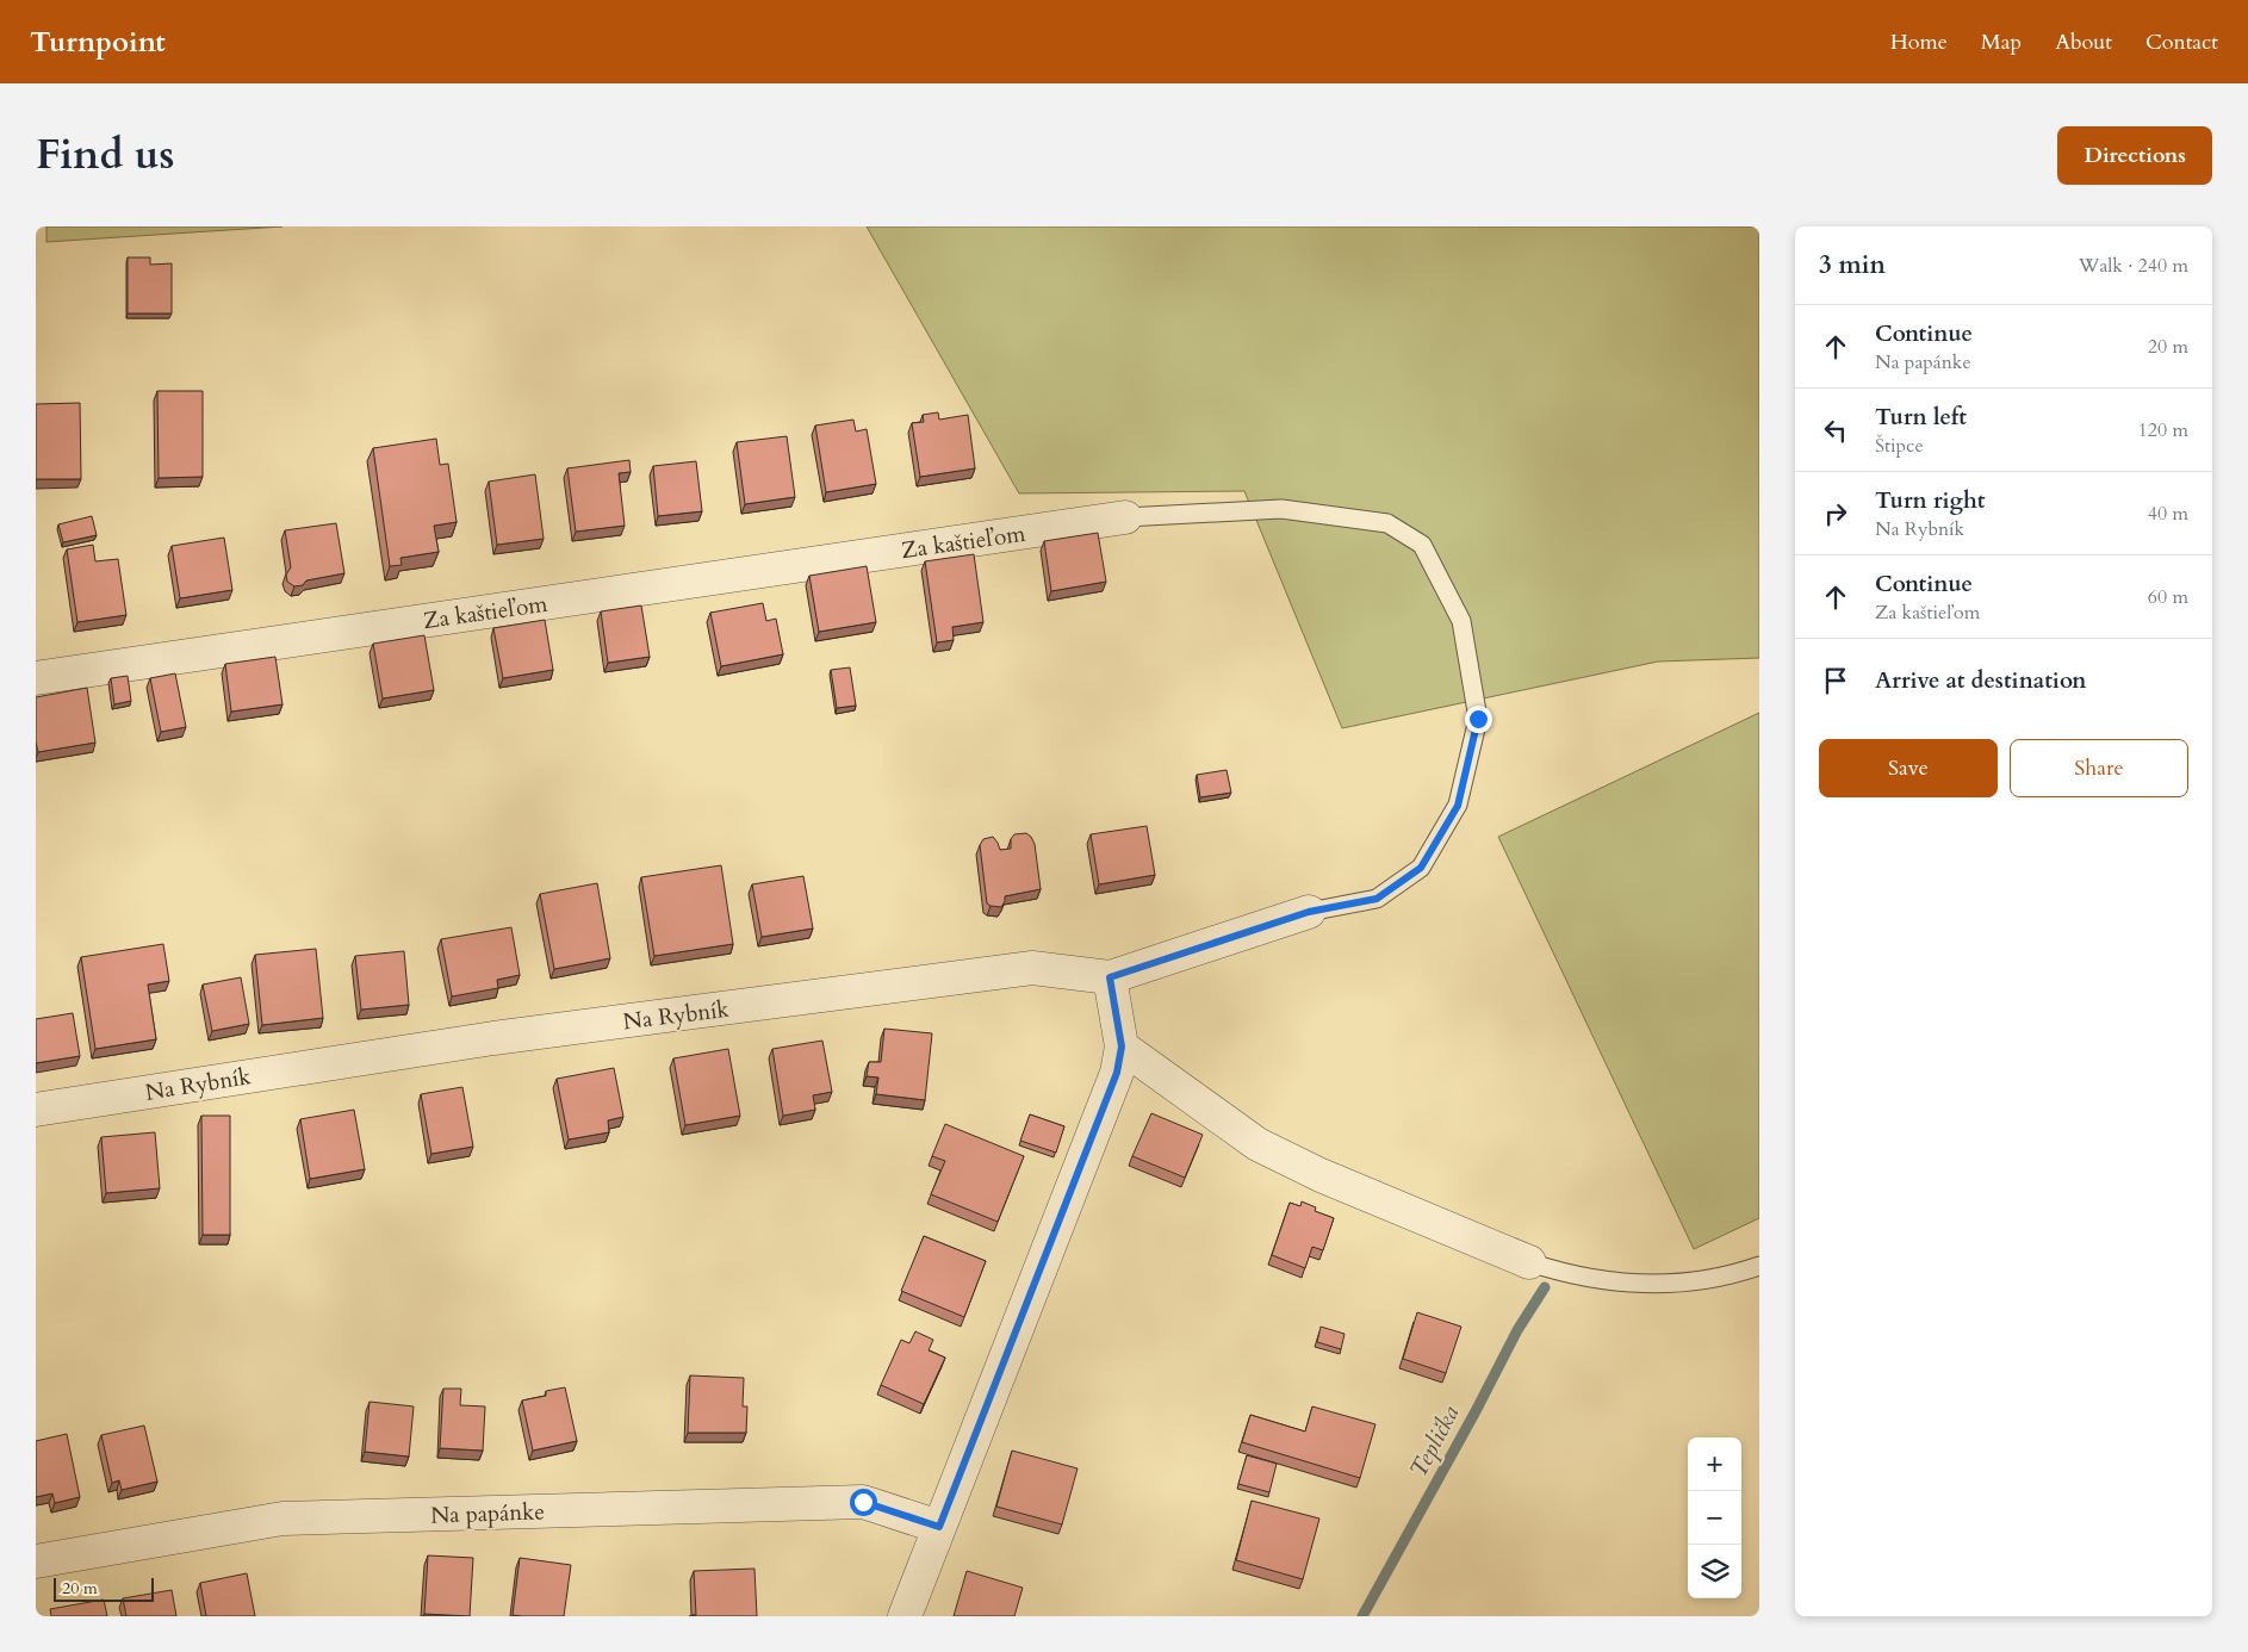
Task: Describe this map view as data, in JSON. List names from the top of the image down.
{
  "streets": {
    "street": ["Za kaštieľom", "Na Rybník", "Na papánke"]
  },
  "crossings": [
    ["Za kaštieľom", "Na Rybník"]
  ],
  "water": ["Teplička"],
  "scale_bar": "20 m",
  "page": {
    "header": "Turnpoint",
    "nav": [
      "Home",
      "Map",
      "About",
      "Contact"
    ],
    "title": "Find us",
    "buttons": [
      "Directions",
      ["Save", "Share"]
    ],
    "heading": ["3 min", "Walk · 240 m"],
    "list": [
      ["Continue", "Na papánke", "20 m"],
      ["Turn left", "Štipce", "120 m"],
      ["Turn right", "Na Rybník", "40 m"],
      ["Continue", "Za kaštieľom", "60 m"],
      "Arrive at destination"
    ],
    "map_buttons": ["+", "−"],
    "scale": "20 m"
  }
}
